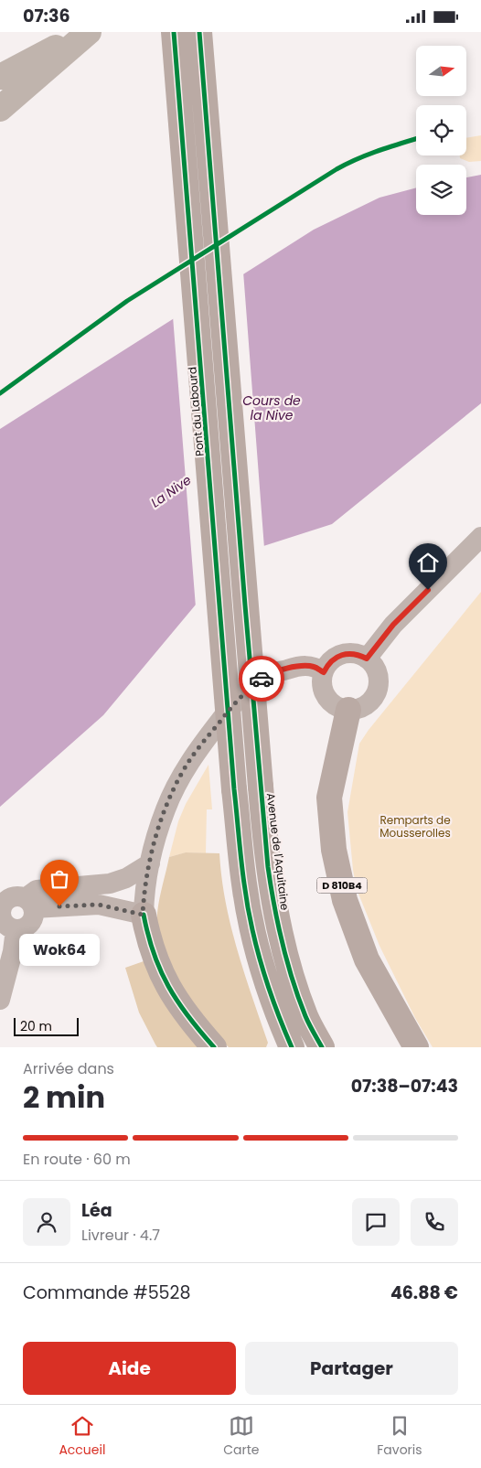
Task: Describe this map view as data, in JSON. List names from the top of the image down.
{
  "streets": {
    "main road": ["Pont du Labourd", "Avenue de l'Aquitaine", "D 810B4"]
  },
  "water": ["Cours de la Nive", "La Nive"],
  "parks": ["Remparts de Mousserolles"],
  "places": ["Wok64"],
  "scale_bar": "20 m",
  "north": "right",
  "page": {
    "status": "07:36",
    "bubble": "Wok64",
    "scale": "20 m",
    "heading": ["2 min", "Arrivée dans", "07:38–07:43"],
    "panel": [
      "Léa",
      "Livreur · 4.7",
      "Commande #5528",
      "46.88 €"
    ],
    "bar": "En route · 60 m",
    "buttons": ["Aide", "Partager"],
    "tabs": ["Accueil", "Carte", "Favoris"]
  }
}
